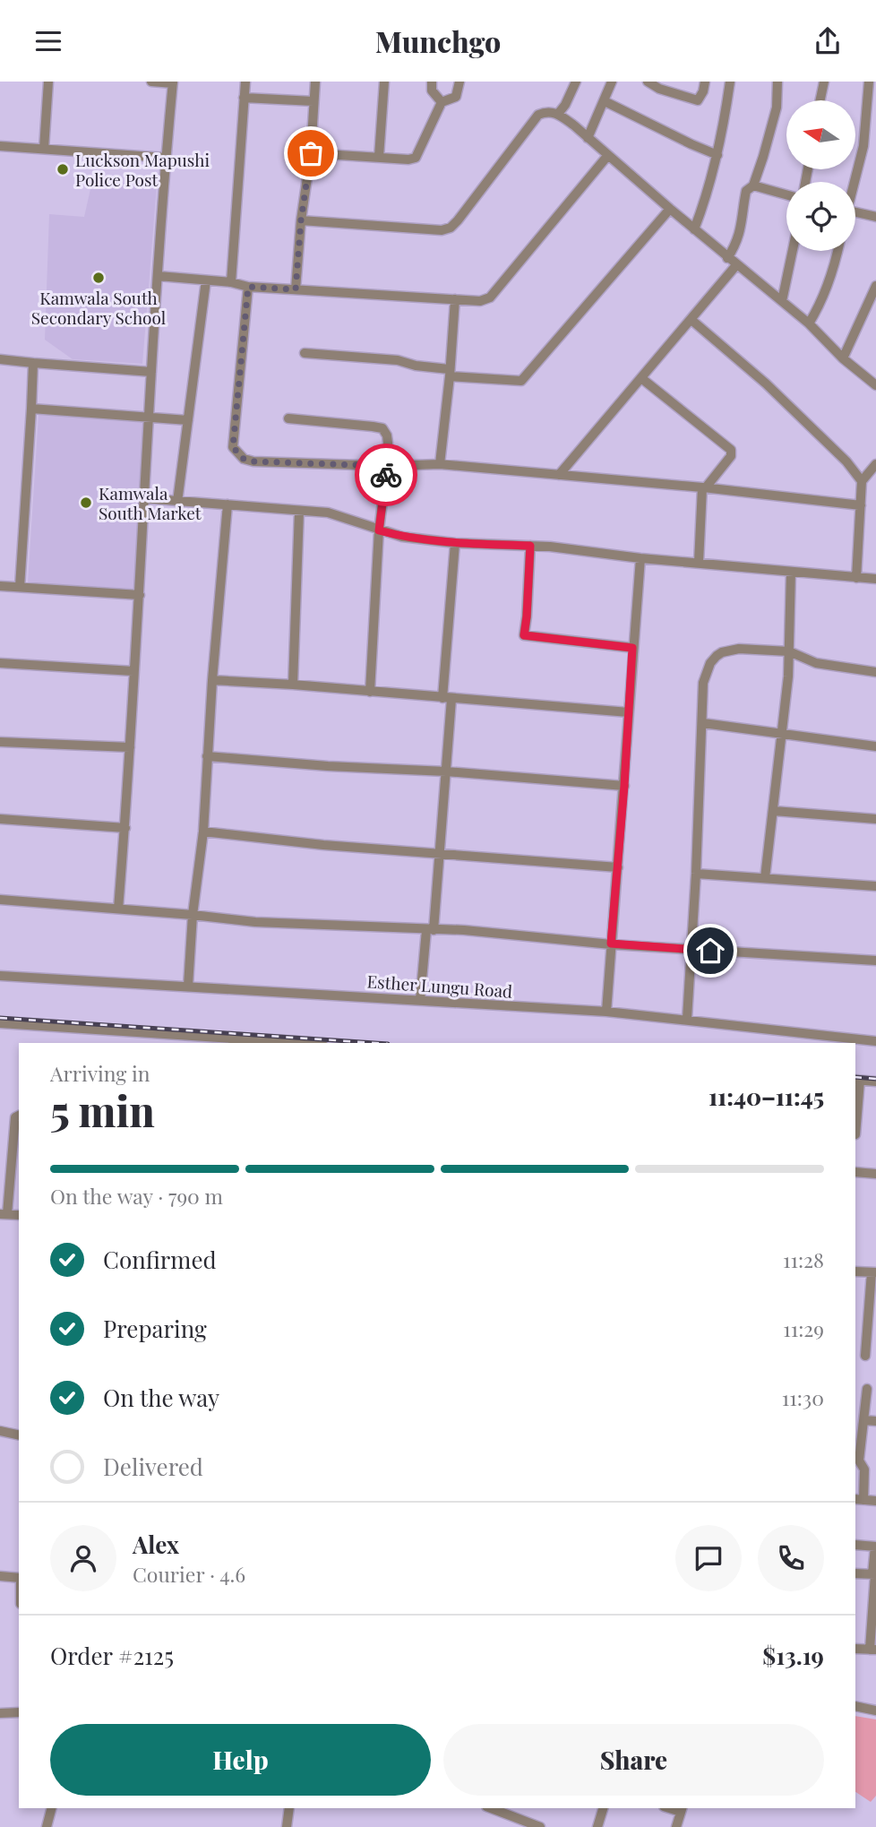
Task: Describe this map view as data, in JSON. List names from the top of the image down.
{
  "streets": {
    "street": ["Esther Lungu Road"]
  },
  "places": ["Luckson Mapushi Police Post", "Kamwala South Secondary School", "Kamwala South Market"],
  "north": "left",
  "page": {
    "header": "Munchgo",
    "heading": ["5 min", "Arriving in", "11:40–11:45"],
    "panel": [
      "Alex",
      "Courier · 4.6",
      "Order #2125",
      "$13.19"
    ],
    "bar": "On the way · 790 m",
    "list": [
      ["Confirmed", "11:28"],
      ["Preparing", "11:29"],
      ["On the way", "11:30"],
      "Delivered"
    ],
    "buttons": ["Help", "Share"]
  }
}
